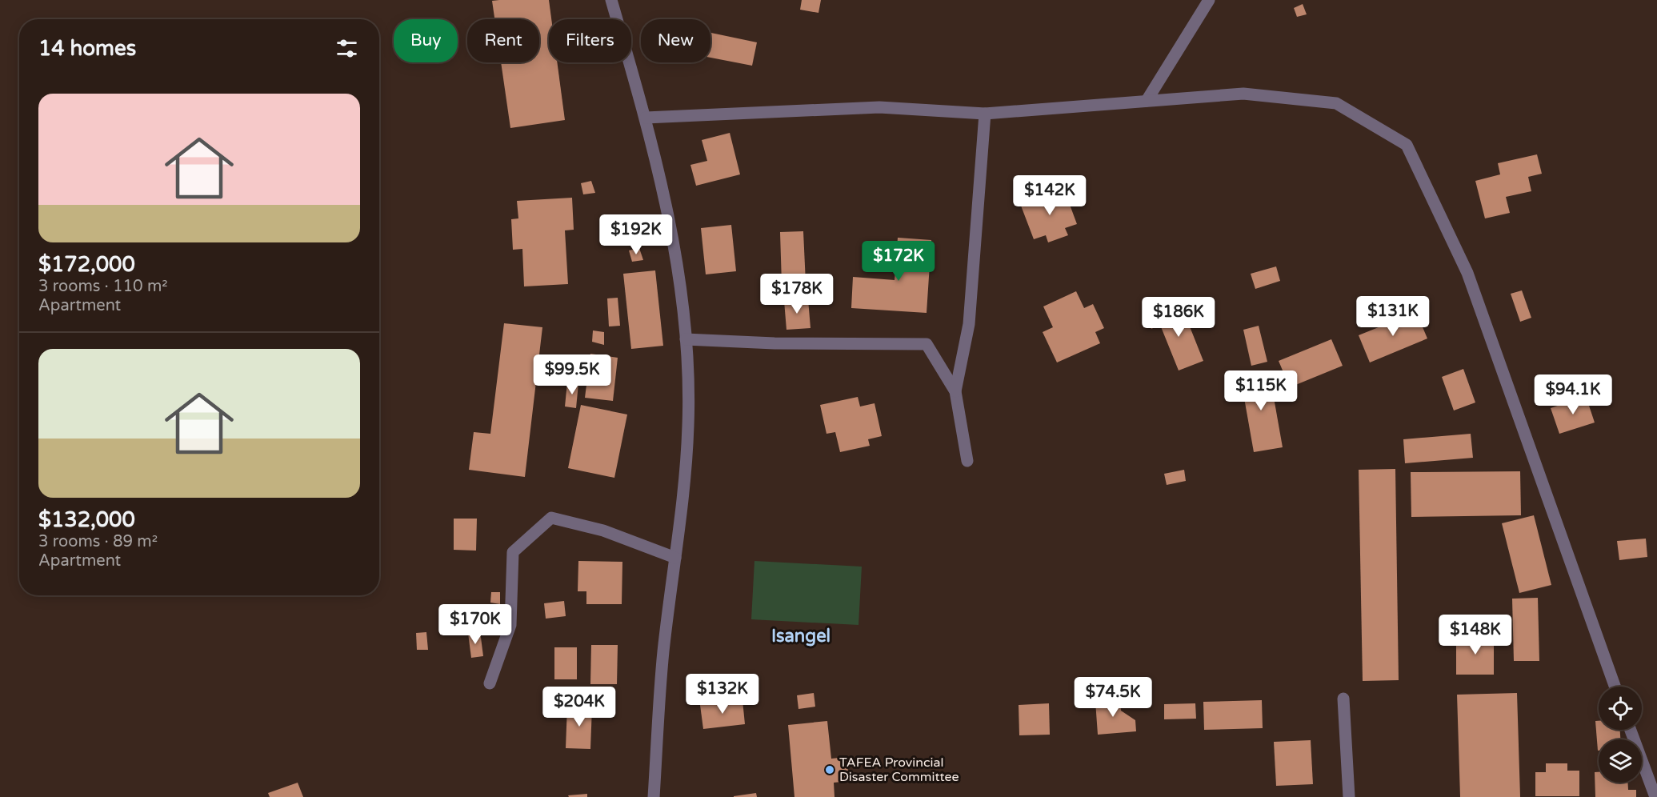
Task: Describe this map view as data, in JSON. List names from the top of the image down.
{
  "districts": ["Isangel"],
  "places": ["TAFEA Provincial Disaster Committee"],
  "page": {
    "chip": [
      "Buy",
      "Rent",
      "Filters",
      "New"
    ],
    "heading": "14 homes",
    "list": [
      {
        "name": "$172,000",
        "note": "3 rooms · 110 m² · Apartment"
      },
      {
        "name": "$132,000",
        "note": "3 rooms · 89 m² · Apartment"
      }
    ],
    "price": [
      "$142K",
      "$192K",
      "$172K",
      "$178K",
      "$131K",
      "$186K",
      "$99.5K",
      "$115K",
      "$94.1K",
      "$170K",
      "$148K",
      "$132K",
      "$74.5K",
      "$204K"
    ]
  }
}
